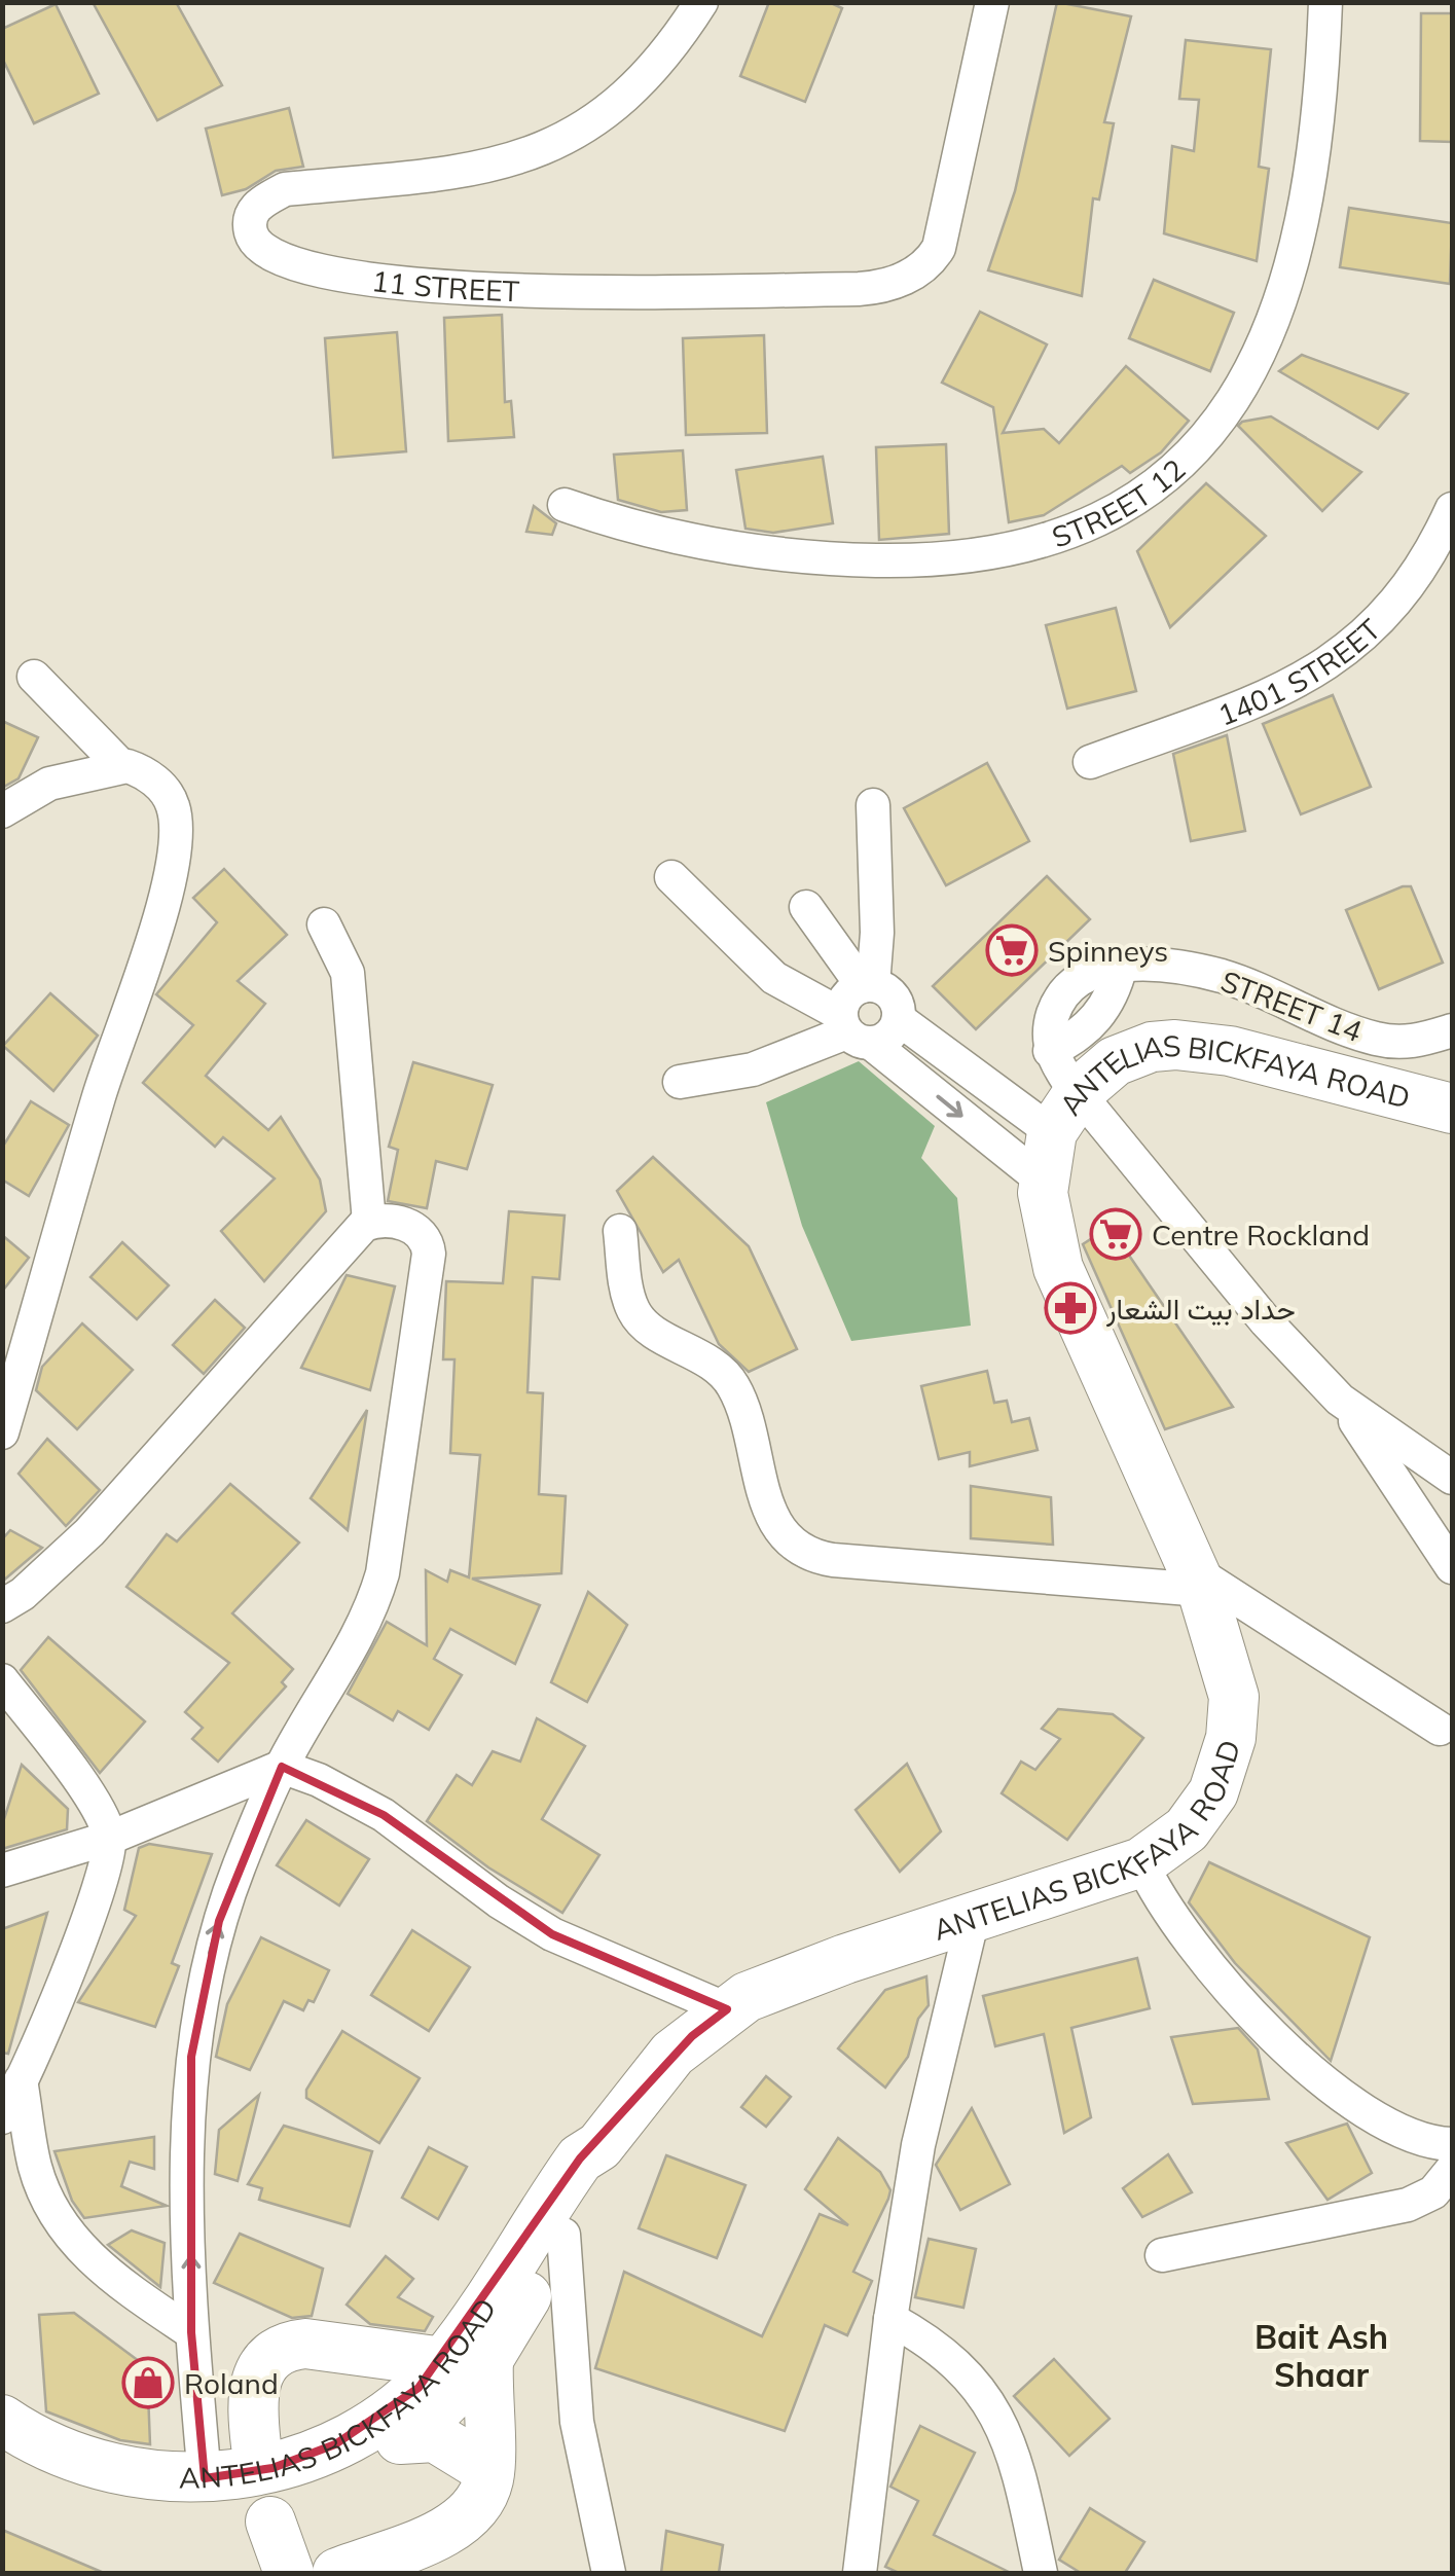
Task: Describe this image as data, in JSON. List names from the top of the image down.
{
  "streets": {
    "highway": ["ANTELIAS BICKFAYA ROAD"],
    "street": [
      "11 STREET",
      "STREET 12",
      "1401 STREET",
      "STREET 14"
    ]
  },
  "districts": ["Bait Ash Shaar"],
  "places": {
    "supermarket": ["Spinneys", "Centre Rockland"],
    "pharmacy": ["حداد بيت الشعار"],
    "shop": ["Roland"]
  }
}
